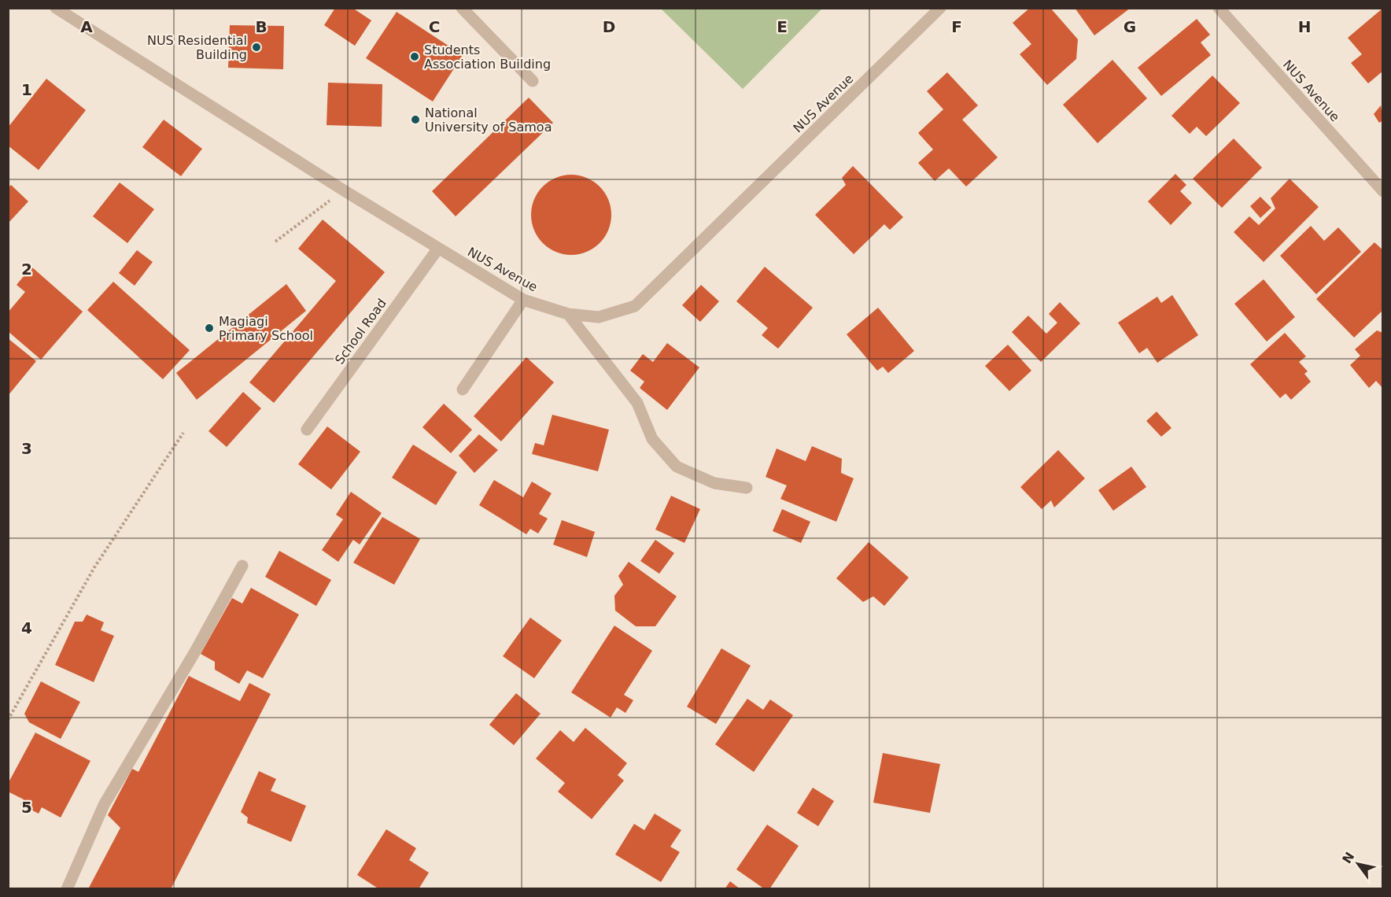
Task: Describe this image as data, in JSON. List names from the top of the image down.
{
  "streets": {
    "street": ["NUS Avenue", "School Road"]
  },
  "crossings": [
    ["NUS Avenue", "School Road"]
  ],
  "places": [
    "NUS Residential Building",
    "Students Association Building",
    "National University of Samoa",
    "Magiagi Primary School"
  ],
  "north": "top left",
  "grid": {
    "columns": [
      "A",
      "B",
      "C",
      "D",
      "E",
      "F",
      "G",
      "H"
    ],
    "rows": [
      "1",
      "2",
      "3",
      "4",
      "5"
    ]
  }
}
